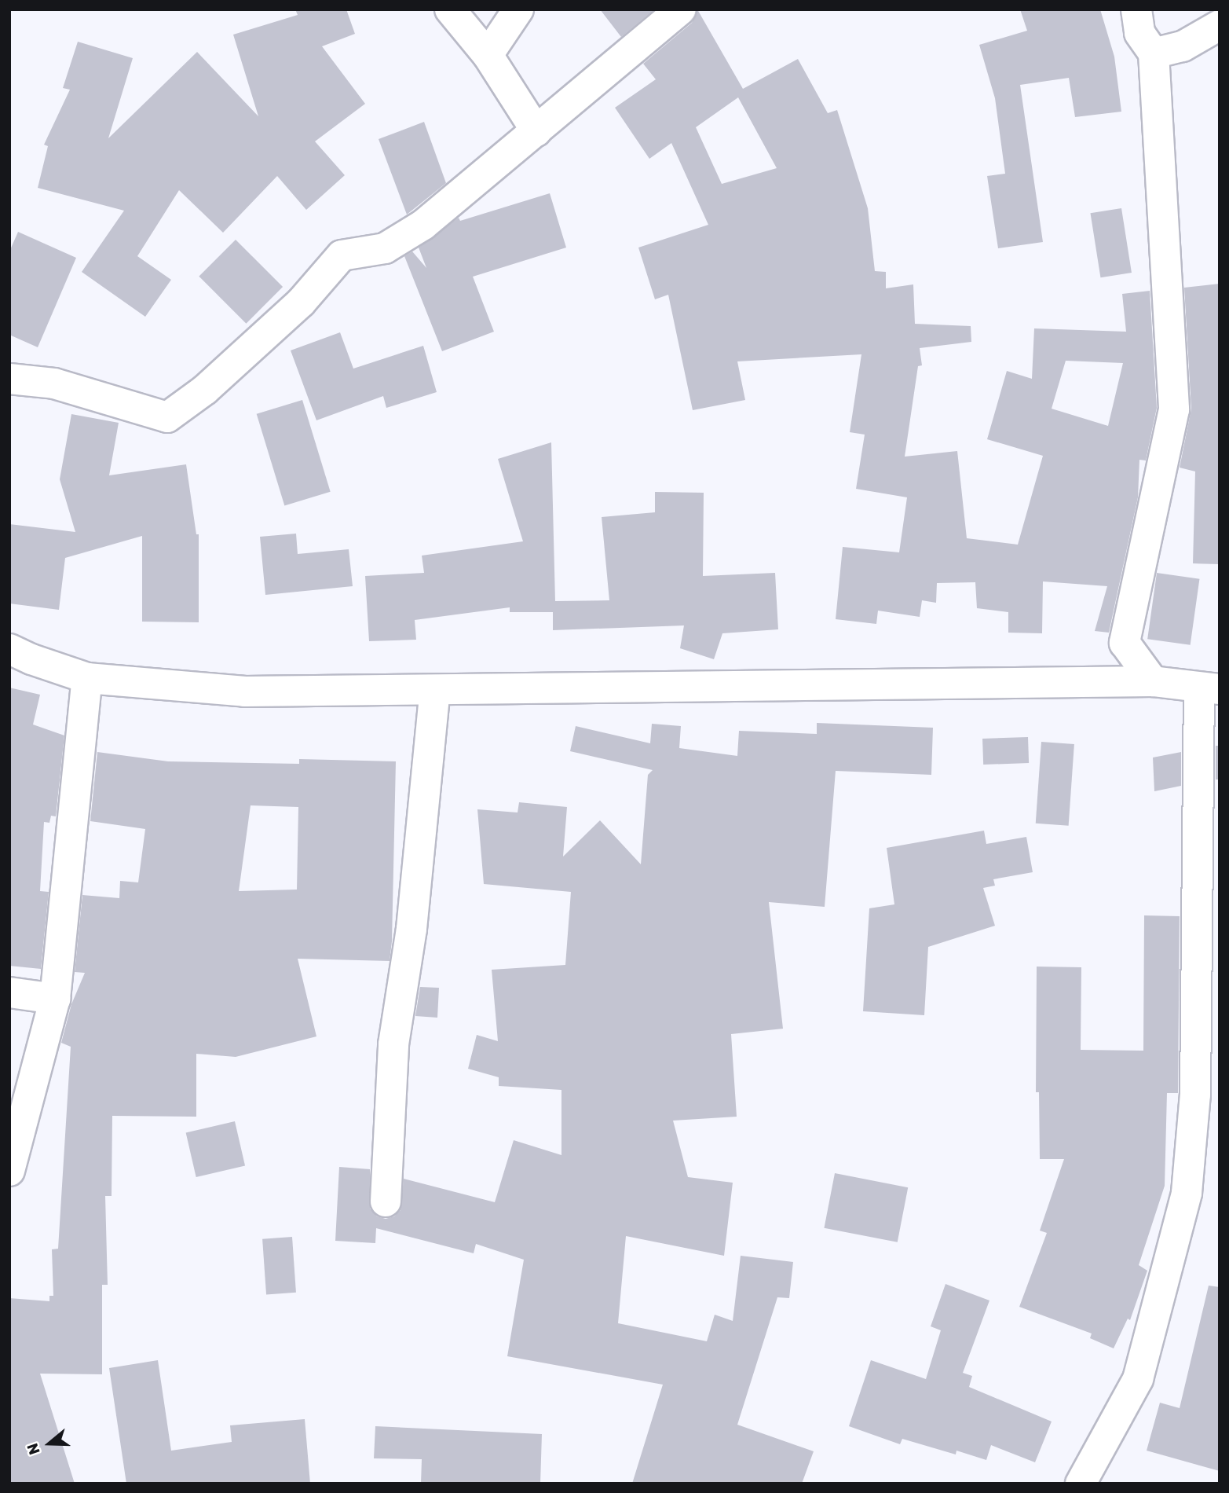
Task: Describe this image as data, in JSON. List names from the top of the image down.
{
  "north": "left"
}
